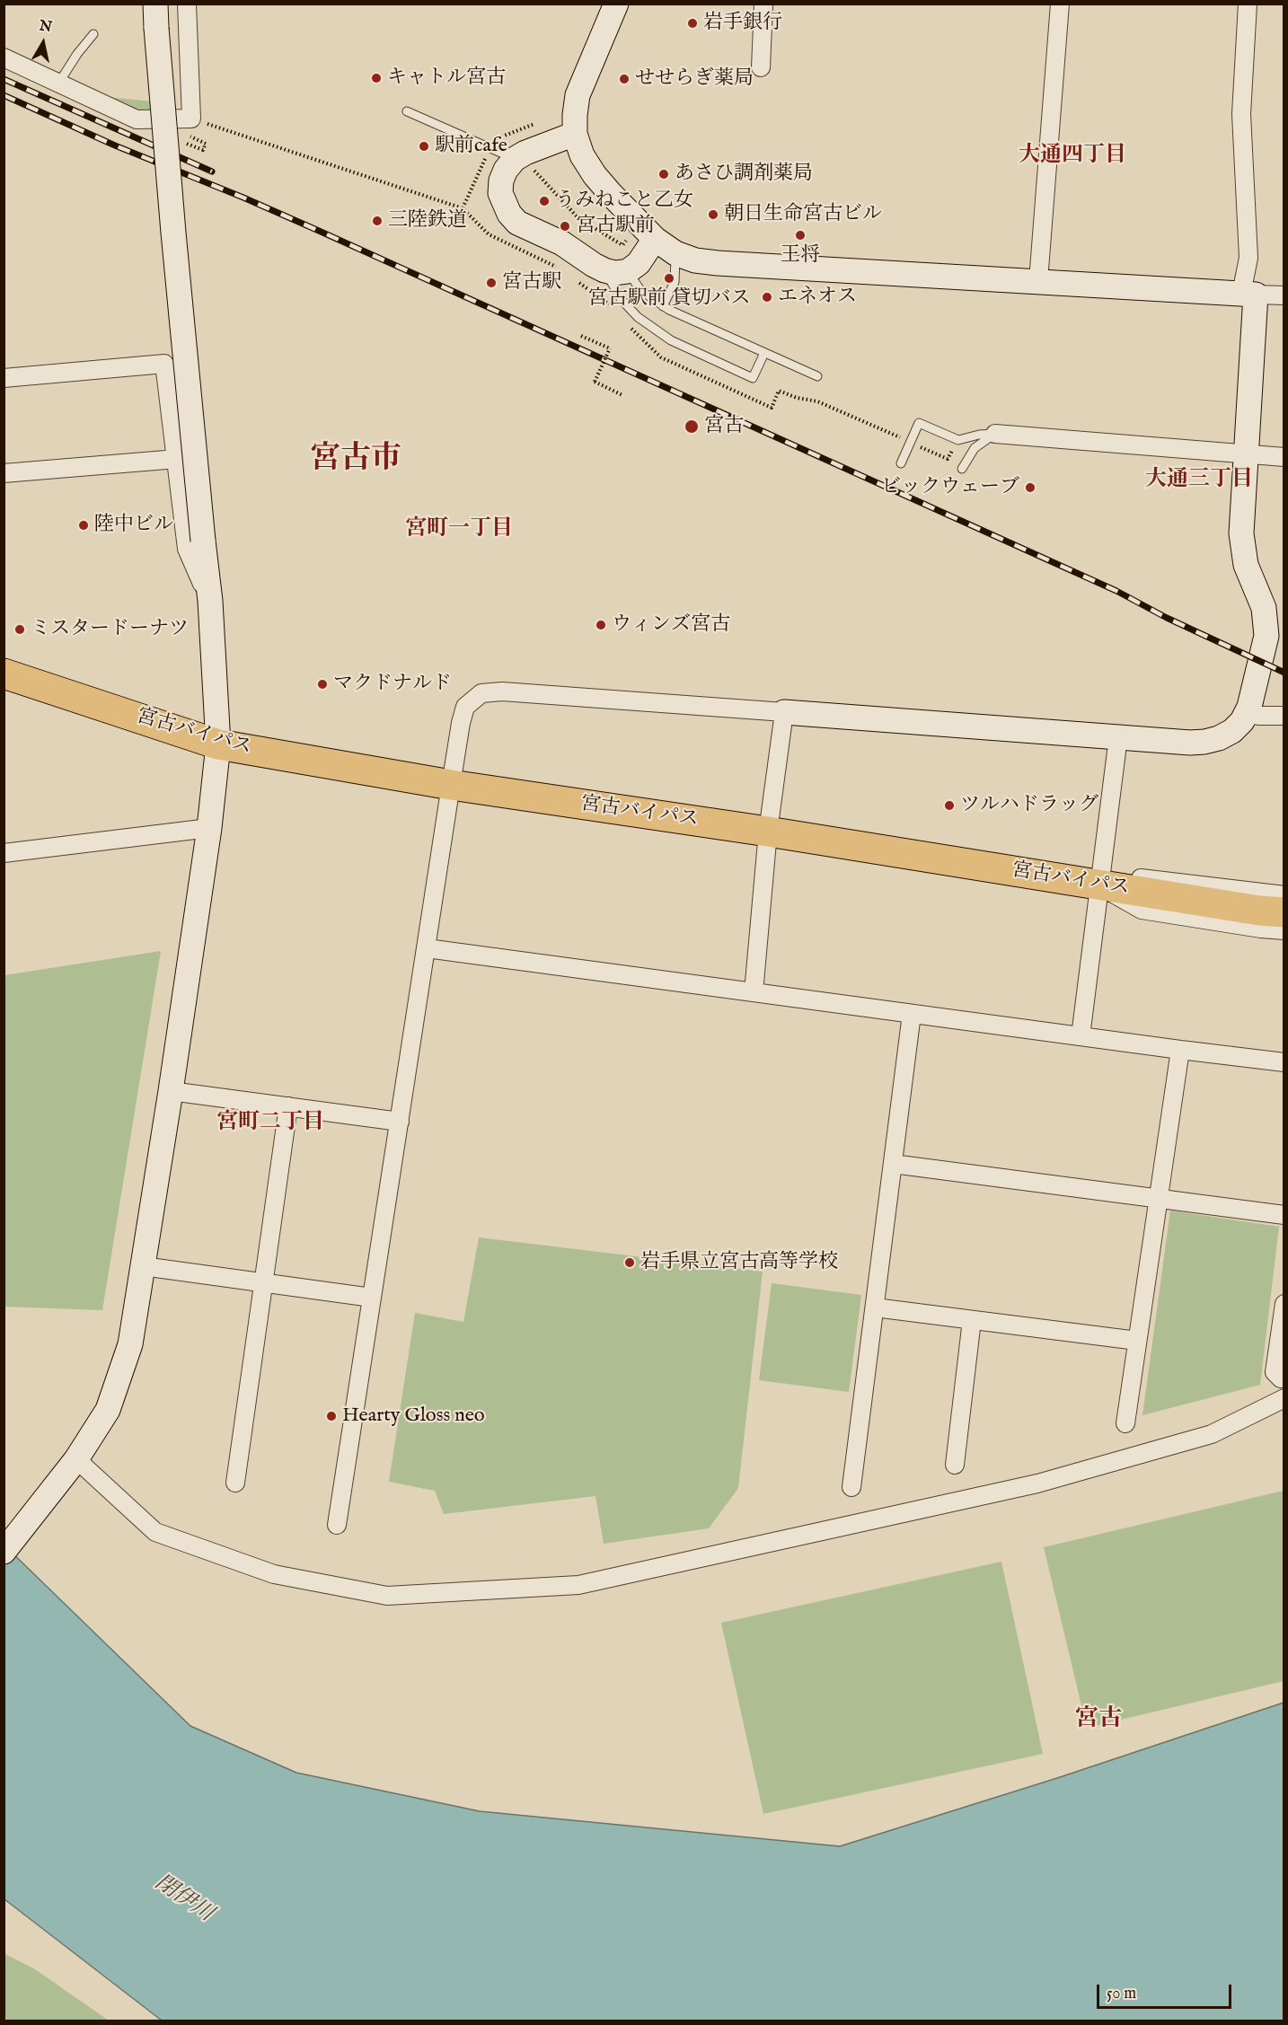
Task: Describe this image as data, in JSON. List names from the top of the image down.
{
  "streets": {
    "highway": ["宮古バイパス"]
  },
  "districts": [
    "大通四丁目",
    "宮古市",
    "大通三丁目",
    "宮町一丁目",
    "宮町二丁目",
    "宮古"
  ],
  "water": ["閉伊川"],
  "places": [
    "岩手銀行",
    "キャトル宮古",
    "せせらぎ薬局",
    "駅前cafe",
    "あさひ調剤薬局",
    "うみねこと乙女",
    "朝日生命宮古ビル",
    "三陸鉄道",
    "宮古駅前",
    "王将",
    "宮古駅前 貸切バス",
    "宮古駅",
    "エネオス",
    "宮古",
    "ビックウェーブ",
    "陸中ビル",
    "ウィンズ宮古",
    "ミスタードーナツ",
    "マクドナルド",
    "ツルハドラッグ",
    "岩手県立宮古高等学校",
    "Hearty Gloss neo"
  ],
  "scale_bar": "50 m",
  "north": "top"
}
